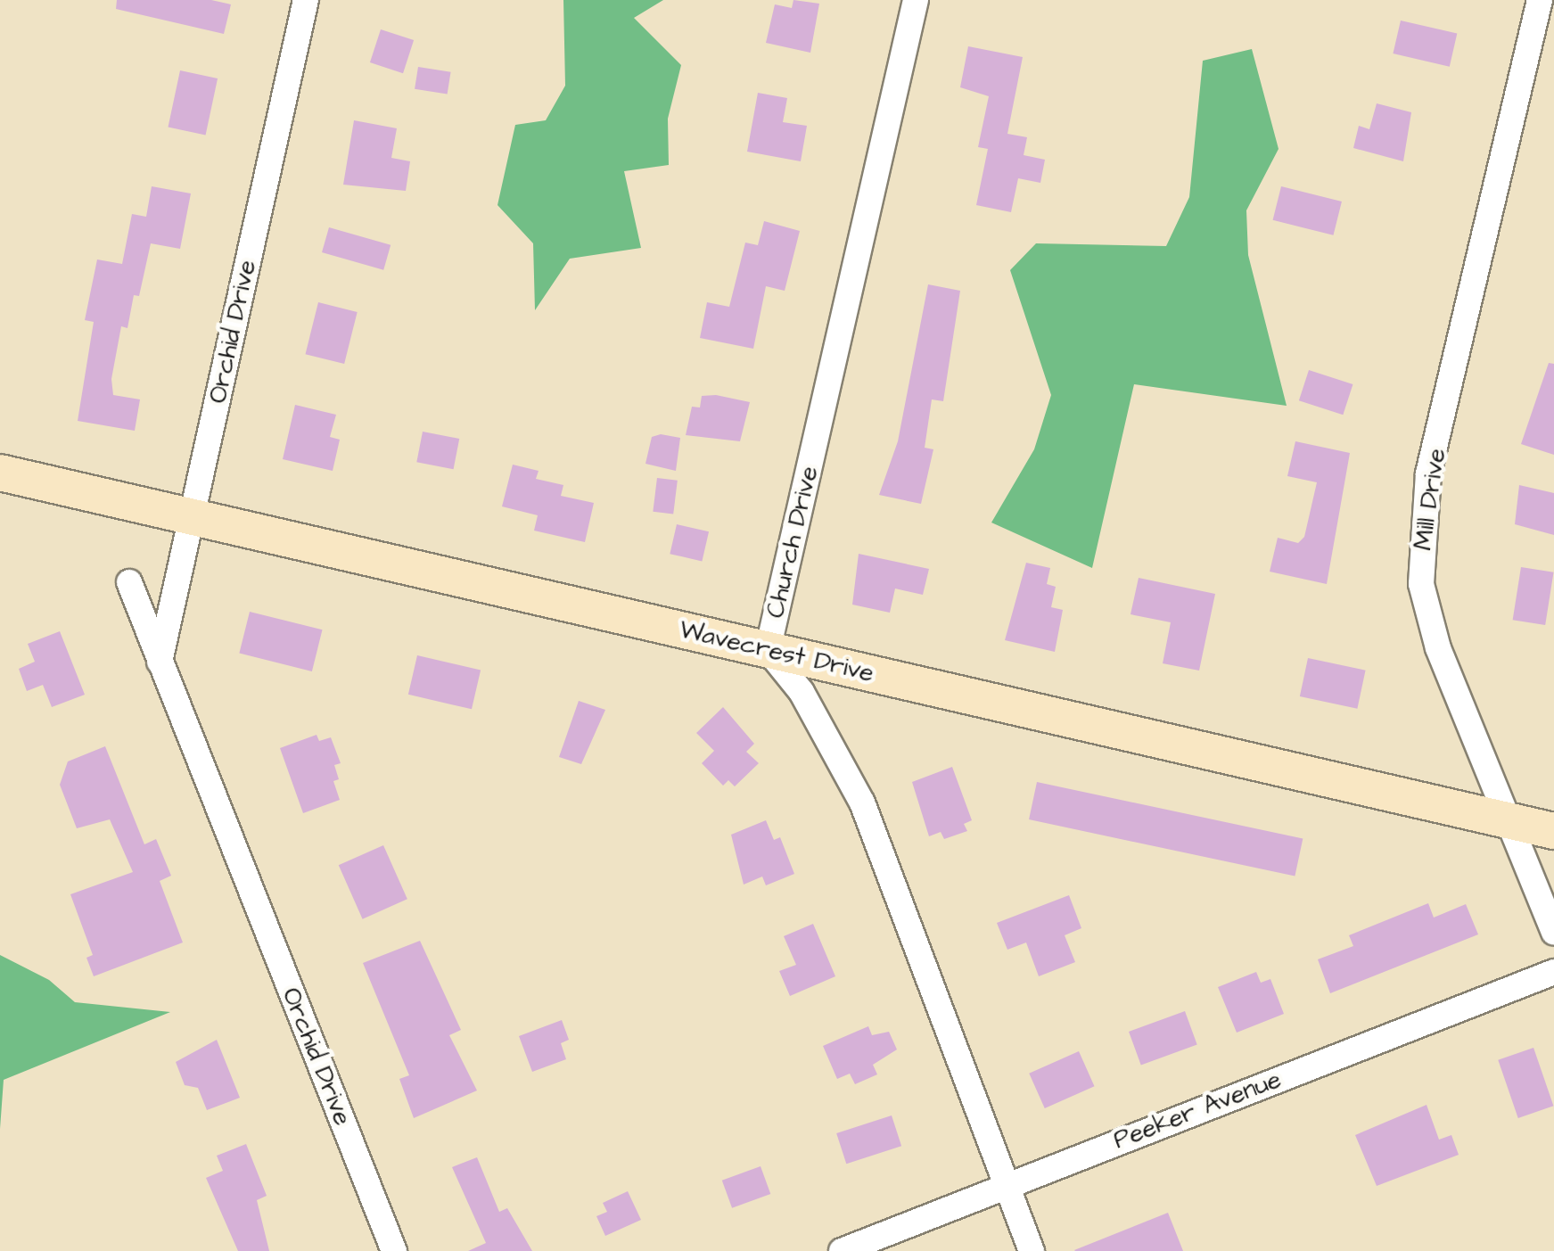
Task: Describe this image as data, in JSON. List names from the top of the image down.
{
  "streets": {
    "street": [
      "Orchid Drive",
      "Mill Drive",
      "Church Drive",
      "Wavecrest Drive",
      "Peeker Avenue"
    ]
  },
  "crossings": [
    ["Orchid Drive", "Wavecrest Drive"],
    ["Mill Drive", "Wavecrest Drive"],
    ["Church Drive", "Wavecrest Drive"],
    ["Church Drive", "Peeker Avenue"]
  ]
}
